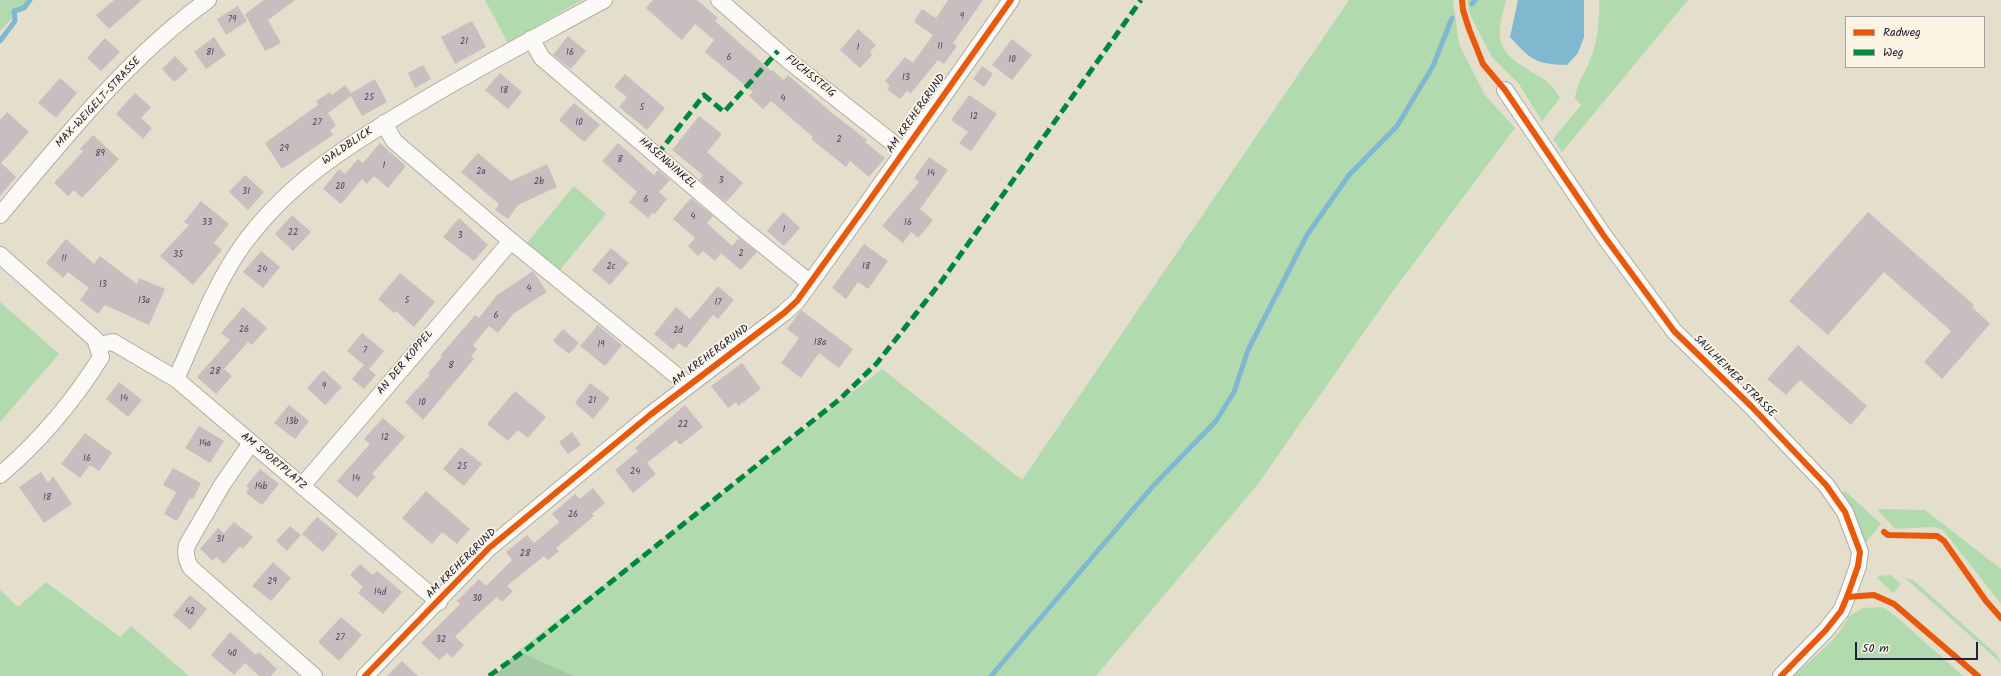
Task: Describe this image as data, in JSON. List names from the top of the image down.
{
  "streets": {
    "street": [
      "FUCHSSTEIG",
      "MAX-WEIGELT-STRASSE",
      "AM KREHERGRUND",
      "WALDBLICK",
      "HASENWINKEL",
      "AN DER KOPPEL",
      "SAULHEIMER STRASSE",
      "AM SPORTPLATZ"
    ]
  },
  "crossings": [
    ["FUCHSSTEIG", "AM KREHERGRUND"],
    ["AM KREHERGRUND", "HASENWINKEL"],
    ["AM KREHERGRUND", "AM SPORTPLATZ"],
    ["WALDBLICK", "HASENWINKEL"],
    ["WALDBLICK", "AM SPORTPLATZ"],
    ["AN DER KOPPEL", "AM SPORTPLATZ"]
  ],
  "house_numbers": [
    "9",
    "79",
    "21",
    "11",
    "1",
    "81",
    "16",
    "6",
    "10",
    "13",
    "18",
    "25",
    "4",
    "5",
    "12",
    "27",
    "10",
    "2",
    "29",
    "89",
    "8",
    "1",
    "2a",
    "14",
    "3",
    "2b",
    "20",
    "31",
    "6",
    "4",
    "33",
    "16",
    "1",
    "22",
    "3",
    "2",
    "35",
    "11",
    "2c",
    "18",
    "24",
    "13",
    "4",
    "13a",
    "5",
    "17",
    "6",
    "26",
    "2d",
    "18a",
    "19",
    "7",
    "8",
    "28",
    "9",
    "14",
    "21",
    "10",
    "13b",
    "22",
    "12",
    "14a",
    "16",
    "25",
    "24",
    "14",
    "14b",
    "18",
    "26",
    "31",
    "28",
    "29",
    "14d",
    "30",
    "42",
    "27",
    "32",
    "40"
  ],
  "legend": ["Radweg", "Weg"],
  "scale_bar": "50 m"
}
